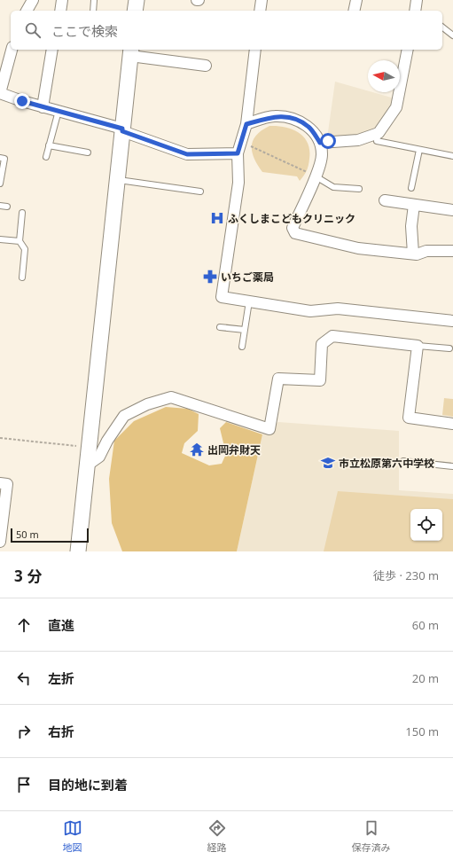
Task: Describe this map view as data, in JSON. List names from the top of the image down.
{
  "places": {
    "hospital": ["ふくしまこどもクリニック"],
    "pharmacy": ["いちご薬局"],
    "temple": ["出岡弁財天"],
    "school or university": ["市立松原第六中学校"]
  },
  "scale_bar": "50 m",
  "north": "left",
  "page": {
    "search": "ここで検索",
    "scale": "50 m",
    "heading": ["3 分", "徒歩 · 230 m"],
    "list": [
      ["直進", "60 m"],
      ["左折", "20 m"],
      ["右折", "150 m"],
      "目的地に到着"
    ],
    "nav": ["地図", "経路", "保存済み"]
  }
}
